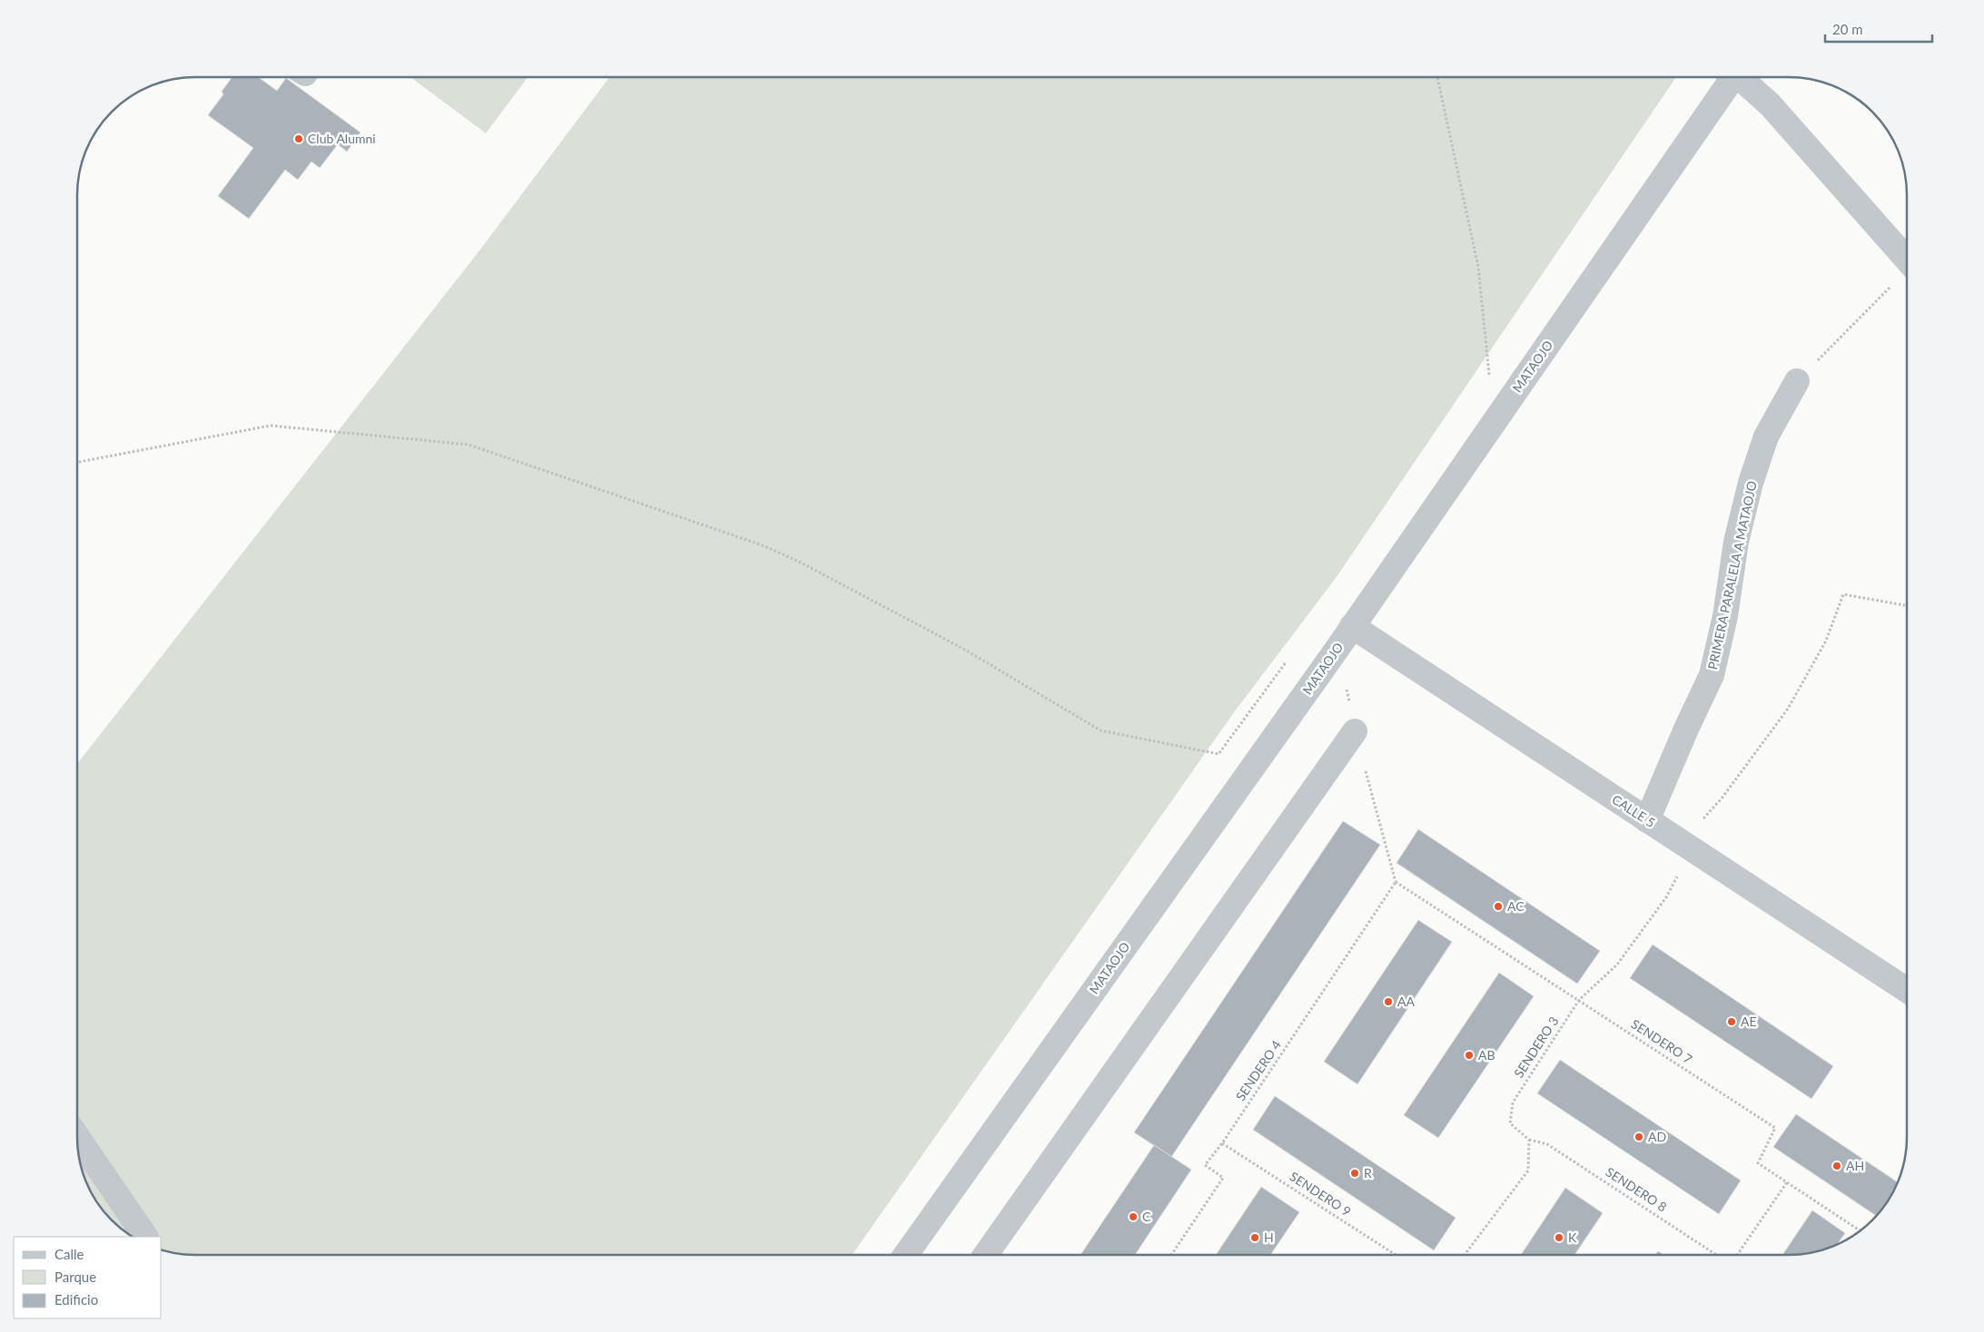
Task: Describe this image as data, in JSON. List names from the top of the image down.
{
  "streets": {
    "street": ["MATAOJO", "PRIMERA PARALELA A MATAOJO", "CALLE 5"],
    "path": [
      "SENDERO 7",
      "SENDERO 3",
      "SENDERO 4",
      "SENDERO 8",
      "SENDERO 9"
    ]
  },
  "crossings": [
    ["MATAOJO", "CALLE 5"],
    ["PRIMERA PARALELA A MATAOJO", "CALLE 5"],
    ["CALLE 5", "SENDERO 3"],
    ["SENDERO 7", "SENDERO 3"],
    ["SENDERO 7", "SENDERO 4"],
    ["SENDERO 3", "SENDERO 8"],
    ["SENDERO 4", "SENDERO 9"]
  ],
  "places": [
    "Club Alumni",
    "AC",
    "AA",
    "AE",
    "AB",
    "AD",
    "AH",
    "R",
    "C",
    "H",
    "K"
  ],
  "legend": ["Calle", "Parque", "Edificio"],
  "scale_bar": "20 m"
}
